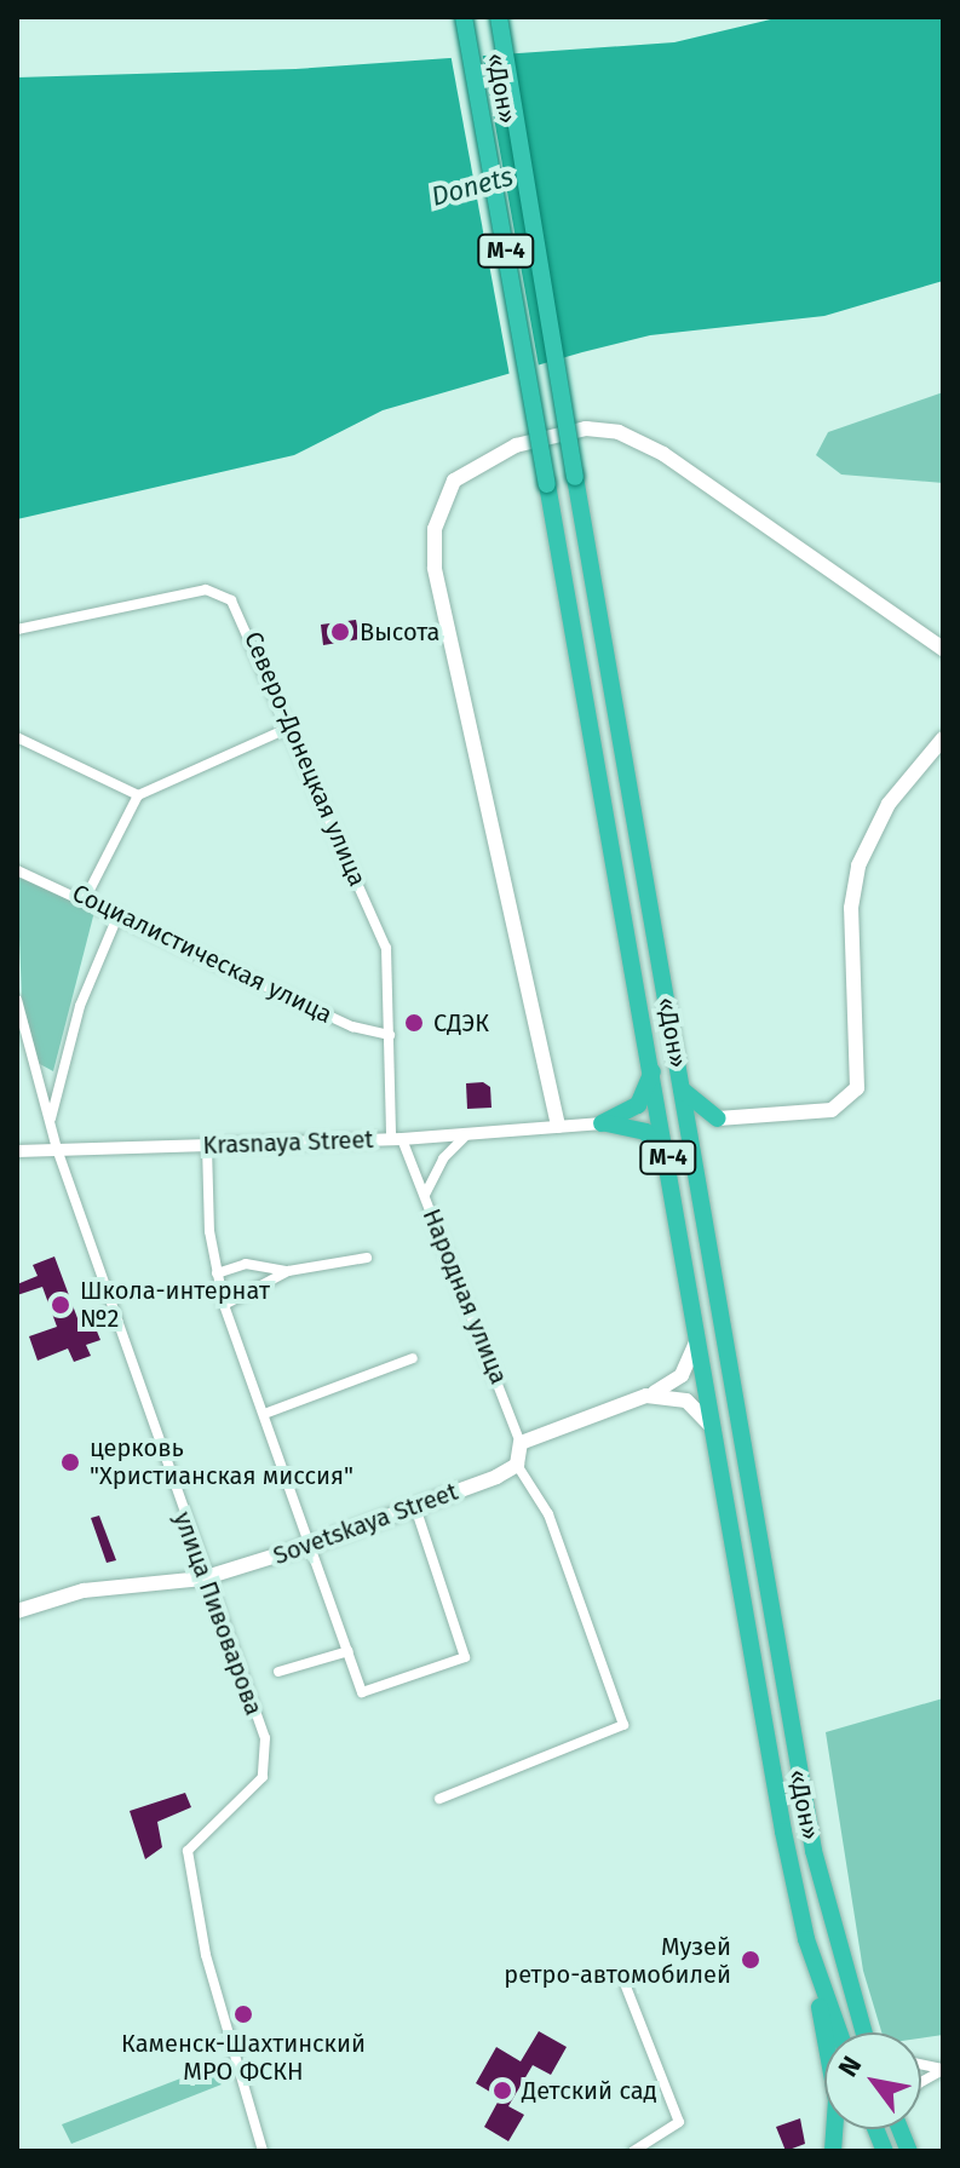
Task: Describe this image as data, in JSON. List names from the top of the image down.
{
  "streets": {
    "highway": ["«Дон»", "М-4"],
    "main road": ["Sovetskaya Street"],
    "street": [
      "Северо-Донецкая улица",
      "Социалистическая улица",
      "Krasnaya Street",
      "Народная улица",
      "улица Пивоварова"
    ]
  },
  "crossings": [
    ["«Дон»", "Sovetskaya Street"],
    ["Северо-Донецкая улица", "Социалистическая улица"],
    ["Северо-Донецкая улица", "Krasnaya Street"],
    ["Северо-Донецкая улица", "Народная улица"],
    ["Krasnaya Street", "Народная улица"],
    ["Krasnaya Street", "улица Пивоварова"],
    ["Народная улица", "Sovetskaya Street"],
    ["Sovetskaya Street", "улица Пивоварова"]
  ],
  "water": ["Donets"],
  "places": [
    "Высота",
    "СДЭК",
    "Школа-интернат №2",
    "церковь \"Христианская миссия\"",
    "Музей ретро-автомобилей",
    "Каменск-Шахтинский МРО ФСКН",
    "Детский сад"
  ],
  "north": "top left"
}
